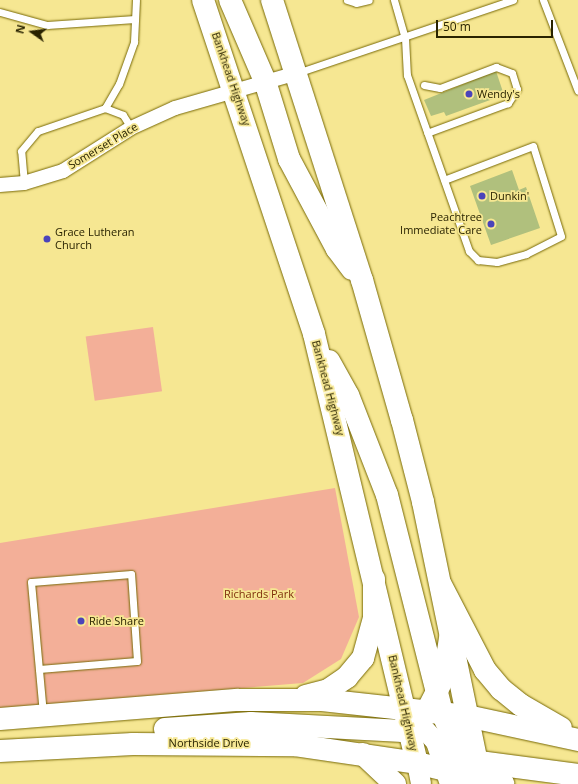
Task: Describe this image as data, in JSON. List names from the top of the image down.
{
  "streets": {
    "main road": ["Bankhead Highway", "Northside Drive"],
    "street": ["Somerset Place"]
  },
  "crossings": [
    ["Bankhead Highway", "Somerset Place"],
    ["Bankhead Highway", "Northside Drive"]
  ],
  "parks": ["Richards Park"],
  "places": [
    "Wendy's",
    "Dunkin'",
    "Peachtree Immediate Care",
    "Grace Lutheran Church",
    "Ride Share"
  ],
  "scale_bar": "50 m",
  "north": "left"
}
